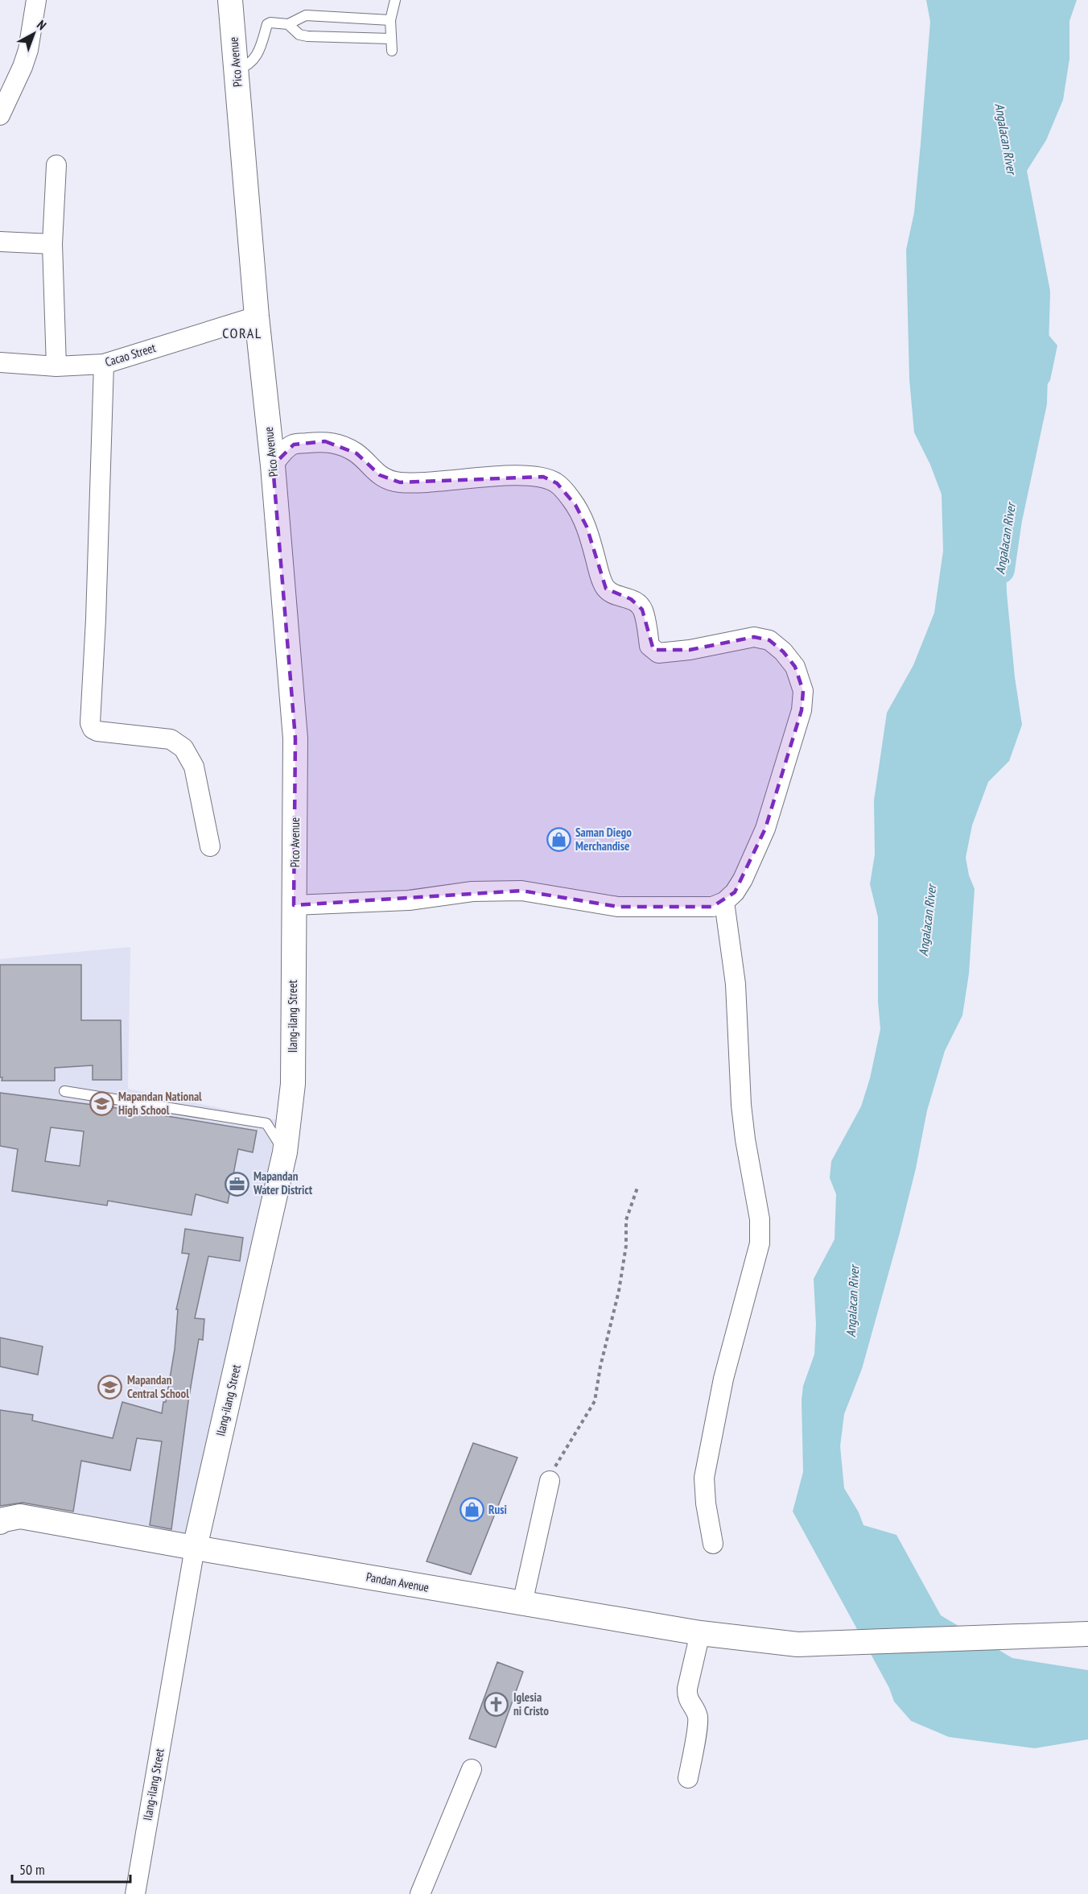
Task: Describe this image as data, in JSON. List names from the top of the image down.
{
  "streets": {
    "street": [
      "Pico Avenue",
      "Cacao Street",
      "Ilang-ilang Street",
      "Pandan Avenue"
    ]
  },
  "crossings": [
    ["Pico Avenue", "Cacao Street"],
    ["Pico Avenue", "Ilang-ilang Street"],
    ["Ilang-ilang Street", "Pandan Avenue"]
  ],
  "districts": ["CORAL"],
  "water": ["Angalacan River"],
  "places": {
    "shop": ["Saman Diego Merchandise", "Rusi"],
    "school or university": ["Mapandan National High School", "Mapandan Central School"],
    "office": ["Mapandan Water District"],
    "church": ["Iglesia ni Cristo"]
  },
  "scale_bar": "50 m",
  "north": "top right"
}
